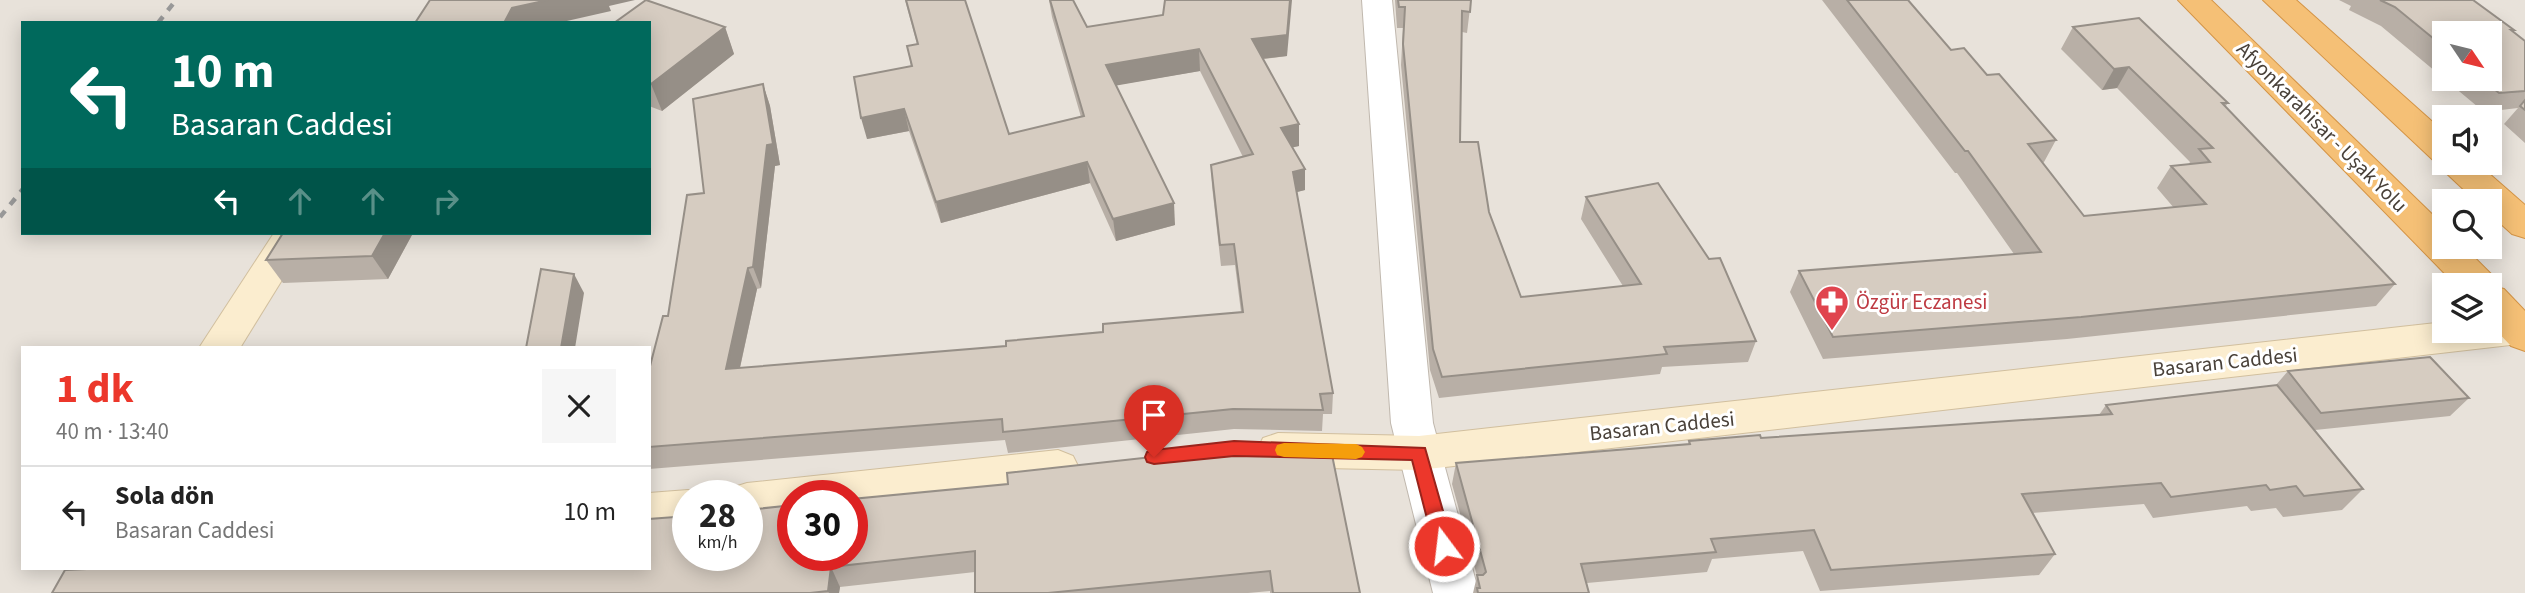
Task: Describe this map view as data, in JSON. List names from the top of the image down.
{
  "streets": {
    "highway": ["Afyonkarahisar - Uşak Yolu"],
    "street": ["Basaran Caddesi"]
  },
  "places": {
    "pharmacy": ["Özgür Eczanesi"]
  },
  "north": "bottom right",
  "page": {
    "turn": ["10 m", "Basaran Caddesi"],
    "heading": ["1 dk", "40 m · 13:40"],
    "list": [
      {
        "name": "Sola dön",
        "note": "Basaran Caddesi",
        "value": "10 m"
      }
    ],
    "speed": "28 km/h",
    "limit": "30"
  }
}
